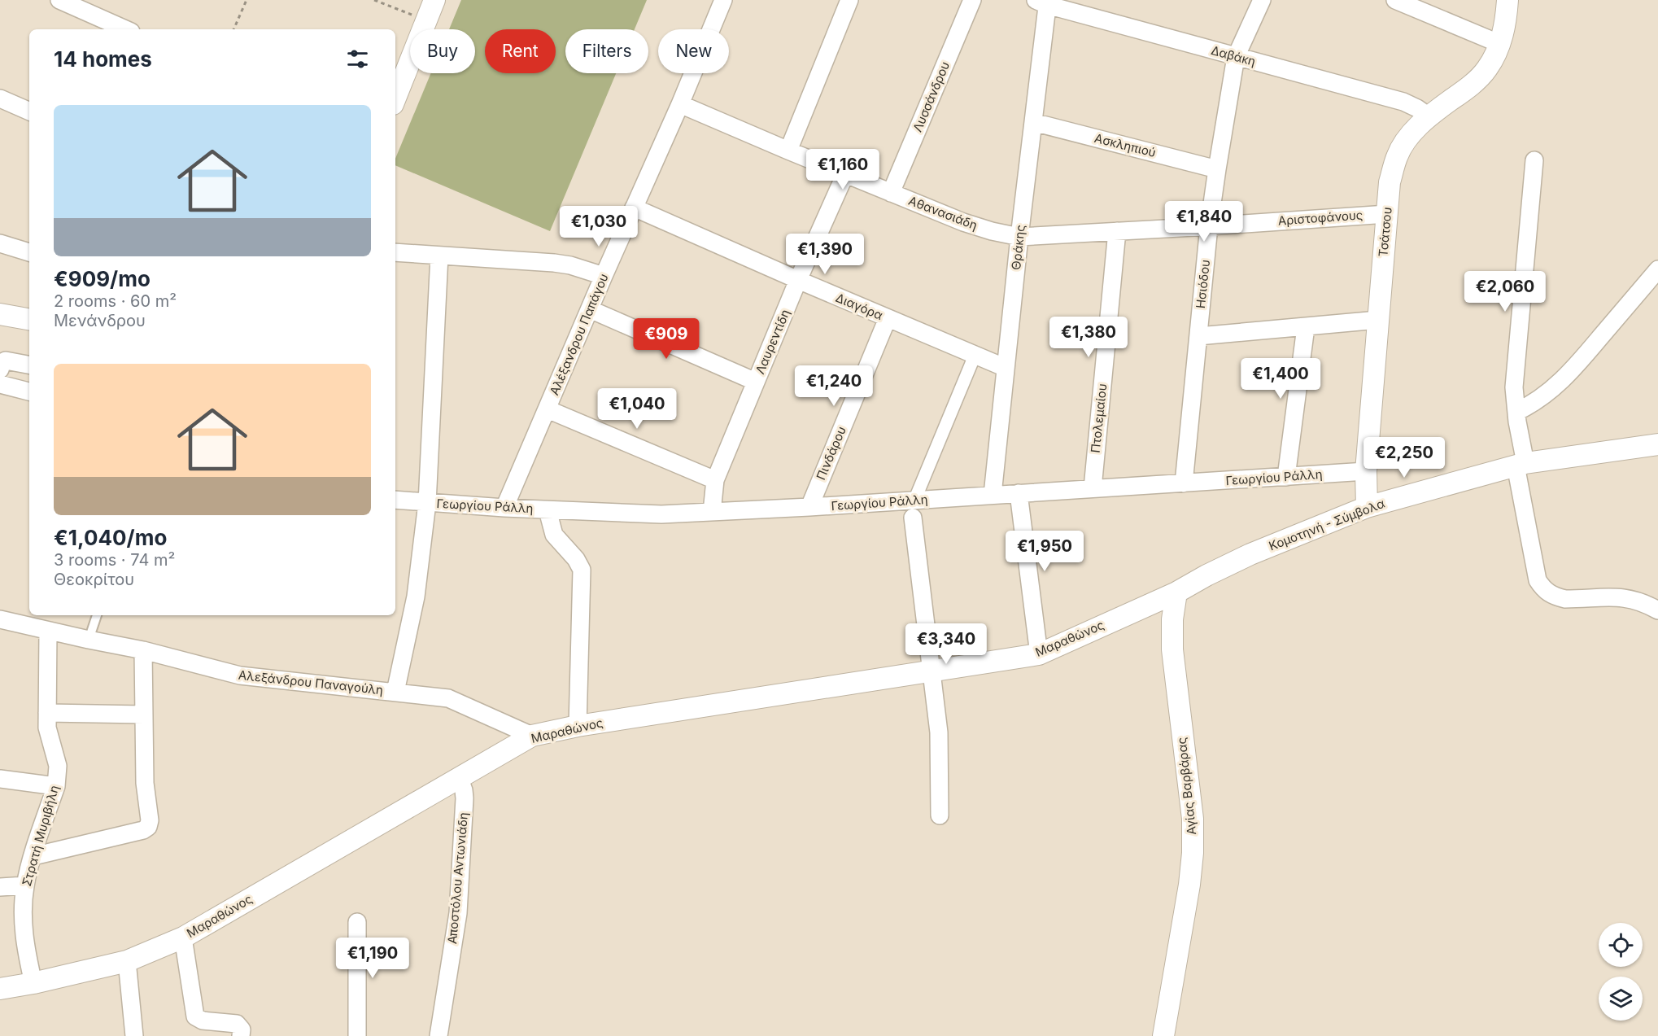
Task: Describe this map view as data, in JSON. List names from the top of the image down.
{
  "streets": {
    "street": [
      "Δαβάκη",
      "Λυσσάνδρου",
      "Ασκληπιού",
      "Αθανασιάδη",
      "Αριστοφάνους",
      "Τσάτσου",
      "Θράκης",
      "Ησιόδου",
      "Διαγόρα",
      "Αλέξανδρου Παπάγου",
      "Λαυρεντίδη",
      "Πτολεμαίου",
      "Πινδάρου",
      "Γεωργίου Ράλλη",
      "Κομοτηνή - Σύμβολα",
      "Μαραθώνος",
      "Αλεξάνδρου Παναγούλη",
      "Αγίας Βαρβάρας",
      "Στρατή Μυριβήλη",
      "Αποστόλου Αντωνιάδη"
    ]
  },
  "crossings": [
    ["Δαβάκη", "Τσάτσου"],
    ["Δαβάκη", "Θράκης"],
    ["Δαβάκη", "Ησιόδου"],
    ["Λυσσάνδρου", "Αθανασιάδη"],
    ["Ασκληπιού", "Θράκης"],
    ["Ασκληπιού", "Ησιόδου"],
    ["Αθανασιάδη", "Αριστοφάνους"],
    ["Αθανασιάδη", "Θράκης"],
    ["Αθανασιάδη", "Αλέξανδρου Παπάγου"],
    ["Αθανασιάδη", "Λαυρεντίδη"],
    ["Αριστοφάνους", "Τσάτσου"],
    ["Αριστοφάνους", "Θράκης"],
    ["Αριστοφάνους", "Ησιόδου"],
    ["Αριστοφάνους", "Πτολεμαίου"],
    ["Τσάτσου", "Γεωργίου Ράλλη"],
    ["Τσάτσου", "Κομοτηνή - Σύμβολα"],
    ["Θράκης", "Διαγόρα"],
    ["Θράκης", "Γεωργίου Ράλλη"],
    ["Ησιόδου", "Γεωργίου Ράλλη"],
    ["Διαγόρα", "Αλέξανδρου Παπάγου"],
    ["Διαγόρα", "Λαυρεντίδη"],
    ["Διαγόρα", "Πινδάρου"],
    ["Αλέξανδρου Παπάγου", "Γεωργίου Ράλλη"],
    ["Λαυρεντίδη", "Γεωργίου Ράλλη"],
    ["Πτολεμαίου", "Γεωργίου Ράλλη"],
    ["Πινδάρου", "Γεωργίου Ράλλη"],
    ["Κομοτηνή - Σύμβολα", "Μαραθώνος"],
    ["Κομοτηνή - Σύμβολα", "Αγίας Βαρβάρας"],
    ["Μαραθώνος", "Αλεξάνδρου Παναγούλη"],
    ["Μαραθώνος", "Αγίας Βαρβάρας"],
    ["Μαραθώνος", "Στρατή Μυριβήλη"],
    ["Μαραθώνος", "Αποστόλου Αντωνιάδη"],
    ["Αλεξάνδρου Παναγούλη", "Στρατή Μυριβήλη"]
  ],
  "page": {
    "chip": [
      "Buy",
      "Rent",
      "Filters",
      "New"
    ],
    "heading": "14 homes",
    "list": [
      {
        "name": "€909/mo",
        "note": "2 rooms · 60 m² · Μενάνδρου"
      },
      {
        "name": "€1,040/mo",
        "note": "3 rooms · 74 m² · Θεοκρίτου"
      }
    ],
    "price": [
      "€1,160",
      "€1,840",
      "€1,030",
      "€1,390",
      "€2,060",
      "€1,380",
      "€909",
      "€1,400",
      "€1,240",
      "€1,040",
      "€2,250",
      "€1,950",
      "€3,340",
      "€1,190"
    ]
  }
}
